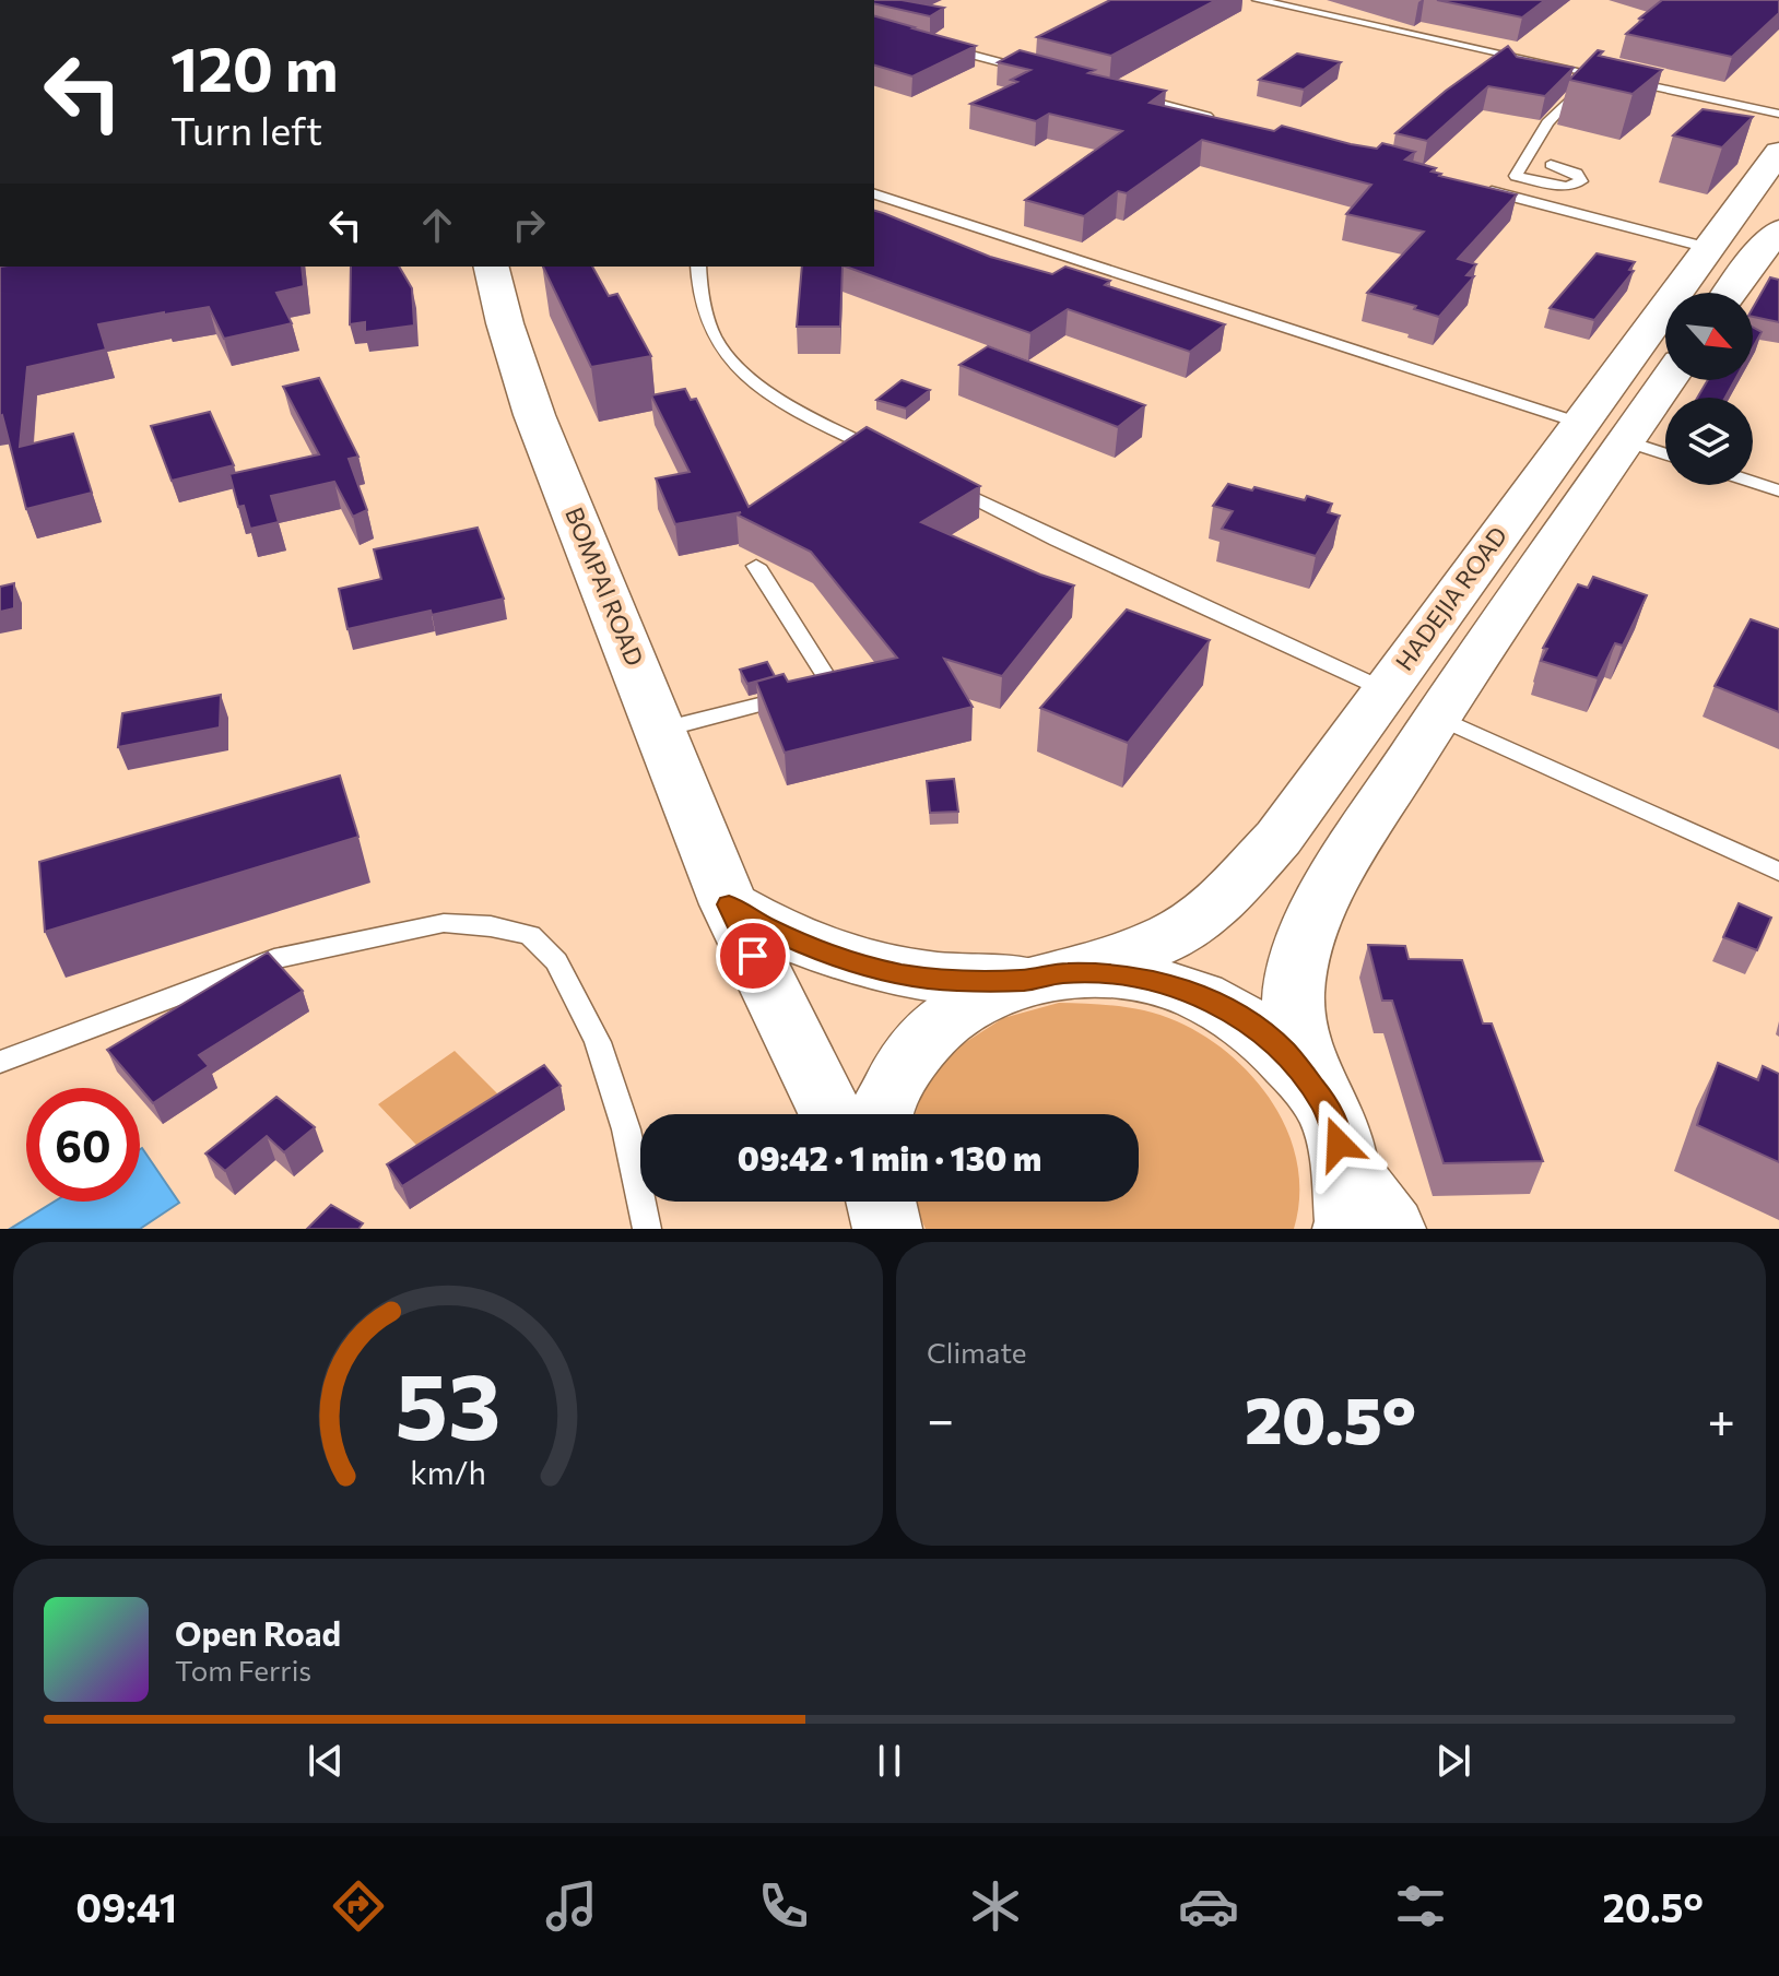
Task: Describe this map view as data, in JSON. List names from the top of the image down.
{
  "streets": {
    "main road": ["BOMPAI ROAD", "HADEJIA ROAD"]
  },
  "north": "bottom right",
  "page": {
    "turn": ["120 m", "Turn left"],
    "limit": "60",
    "trip": "09:42 · 1 min · 130 m",
    "tile": "Climate",
    "heat": ["−", "20.5°", "+"],
    "song": ["Open Road", "Tom Ferris"],
    "tabs": ["09:41", "20.5°"],
    "gauge": ["53", "km/h"]
  }
}
